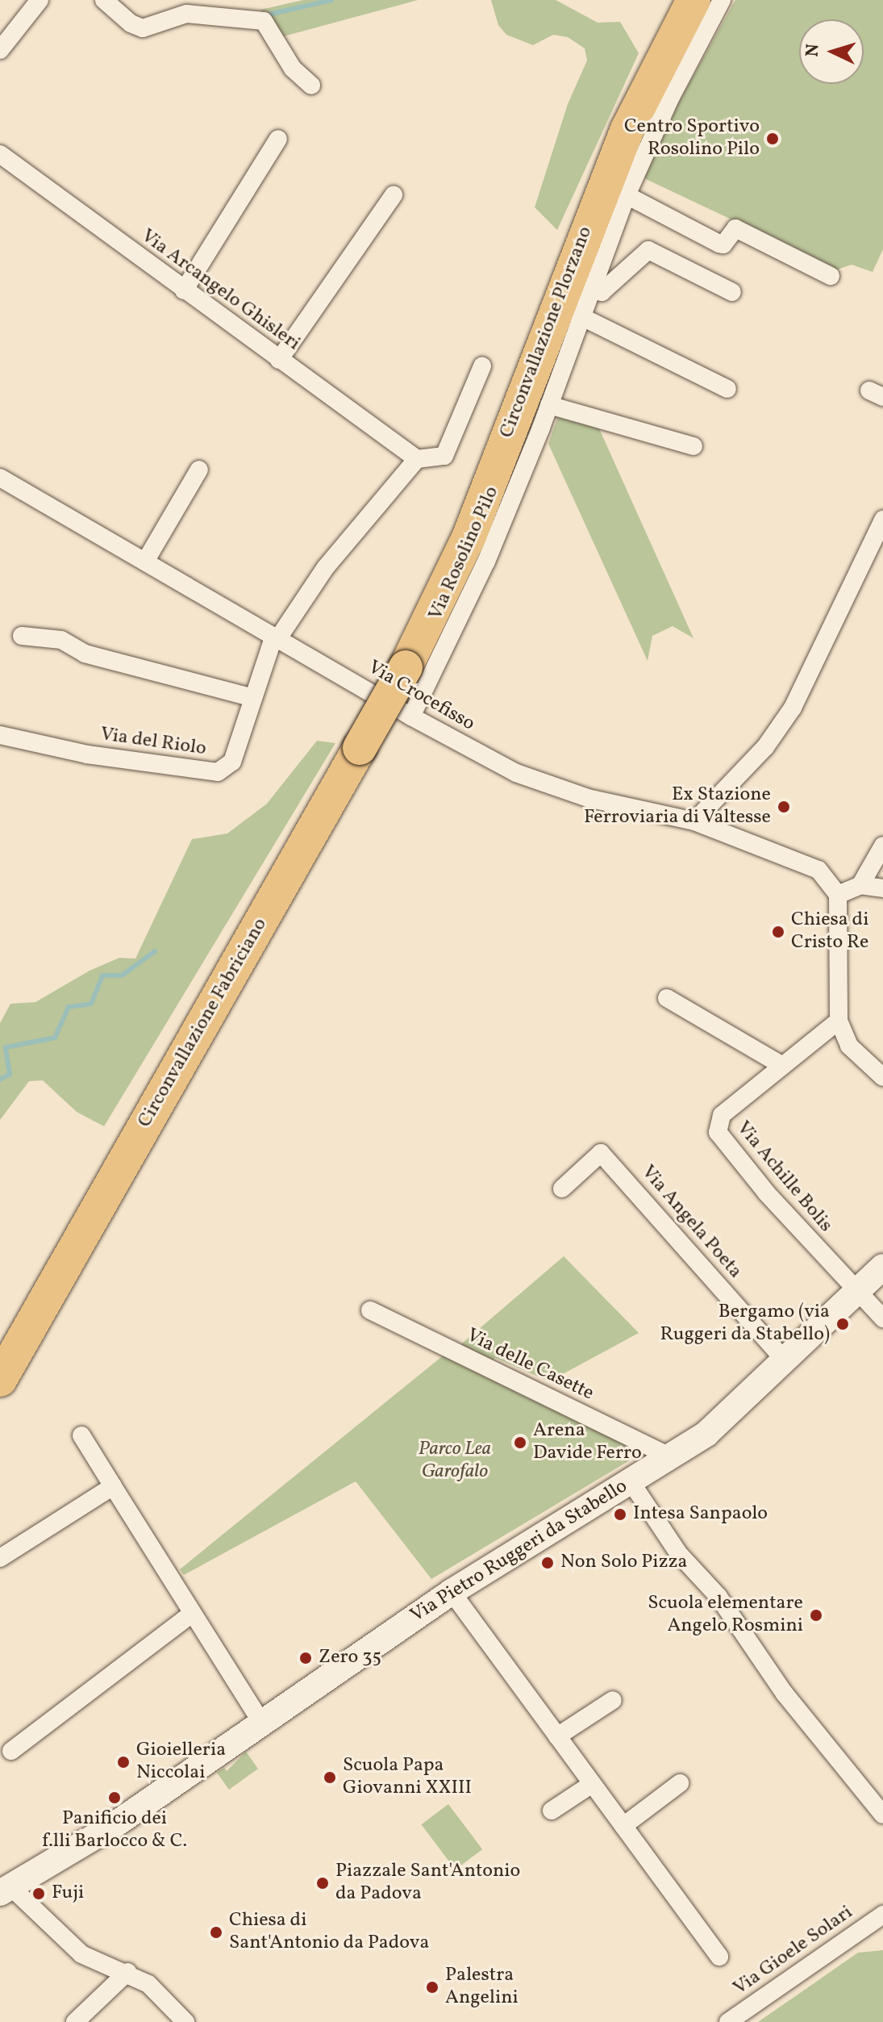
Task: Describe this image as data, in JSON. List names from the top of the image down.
{
  "streets": {
    "highway": ["Circonvallazione Plorzano", "Circonvallazione Fabriciano"],
    "street": [
      "Via Arcangelo Ghisleri",
      "Via Rosolino Pilo",
      "Via Crocefisso",
      "Via del Riolo",
      "Via Achille Bolis",
      "Via Angela Poeta",
      "Via delle Casette",
      "Via Pietro Ruggeri da Stabello",
      "Via Gioele Solari"
    ]
  },
  "crossings": [
    ["Circonvallazione Plorzano", "Circonvallazione Fabriciano"],
    ["Via Rosolino Pilo", "Via Crocefisso"],
    ["Via Crocefisso", "Via del Riolo"],
    ["Via Achille Bolis", "Via Pietro Ruggeri da Stabello"],
    ["Via Angela Poeta", "Via Pietro Ruggeri da Stabello"],
    ["Via delle Casette", "Via Pietro Ruggeri da Stabello"]
  ],
  "parks": ["Parco Lea Garofalo"],
  "places": [
    "Centro Sportivo Rosolino Pilo",
    "Ex Stazione Ferroviaria di Valtesse",
    "Chiesa di Cristo Re",
    "Bergamo (via Ruggeri da Stabello)",
    "Arena Davide Ferro",
    "Intesa Sanpaolo",
    "Non Solo Pizza",
    "Scuola elementare Angelo Rosmini",
    "Zero 35",
    "Gioielleria Niccolai",
    "Scuola Papa Giovanni XXIII",
    "Panificio dei f.lli Barlocco & C.",
    "Piazzale Sant'Antonio da Padova",
    "Fuji",
    "Chiesa di Sant'Antonio da Padova",
    "Palestra Angelini"
  ],
  "north": "left"
}
